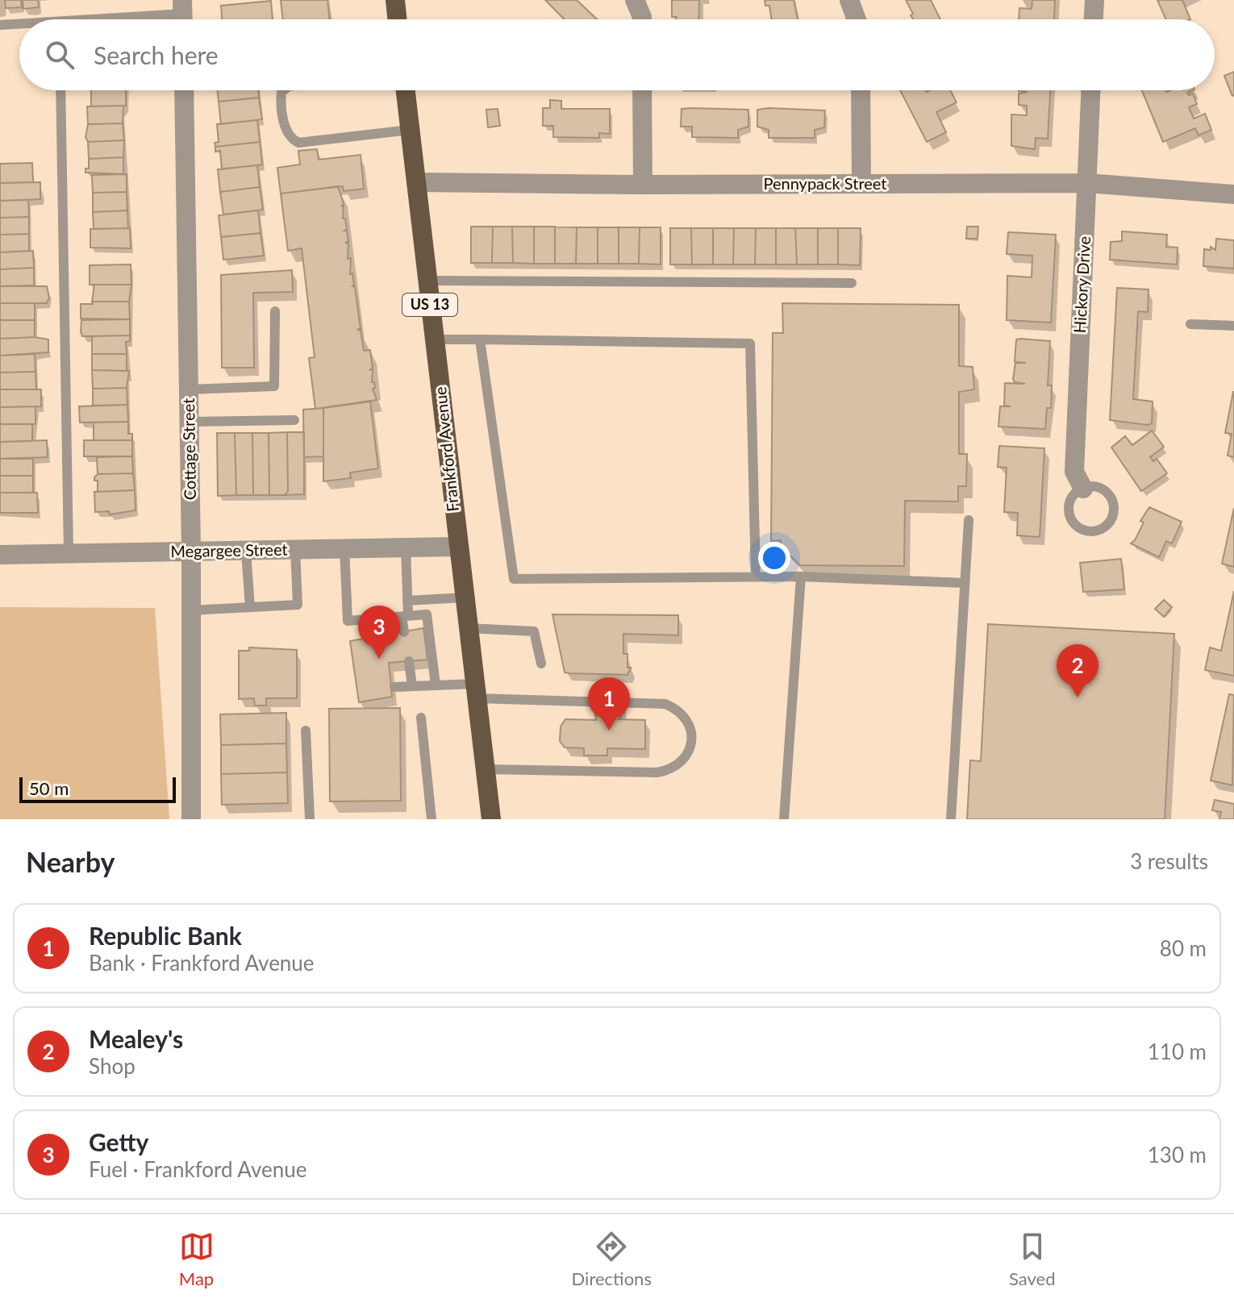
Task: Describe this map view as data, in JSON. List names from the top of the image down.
{
  "streets": {
    "main road": ["US 13", "Frankford Avenue"],
    "street": [
      "Pennypack Street",
      "Hickory Drive",
      "Cottage Street",
      "Megargee Street"
    ]
  },
  "crossings": [
    ["Pennypack Street", "Hickory Drive"],
    ["Pennypack Street", "Frankford Avenue"],
    ["Cottage Street", "Megargee Street"],
    ["Frankford Avenue", "Megargee Street"]
  ],
  "scale_bar": "50 m",
  "page": {
    "search": "Search here",
    "pins": ["3", "2", "1"],
    "scale": "50 m",
    "heading": ["Nearby", "3 results"],
    "list": [
      {
        "mark": "1",
        "name": "Republic Bank",
        "note": "Bank · Frankford Avenue",
        "value": "80 m"
      },
      {
        "mark": "2",
        "name": "Mealey's",
        "note": "Shop",
        "value": "110 m"
      },
      {
        "mark": "3",
        "name": "Getty",
        "note": "Fuel · Frankford Avenue",
        "value": "130 m"
      }
    ],
    "nav": ["Map", "Directions", "Saved"]
  }
}
